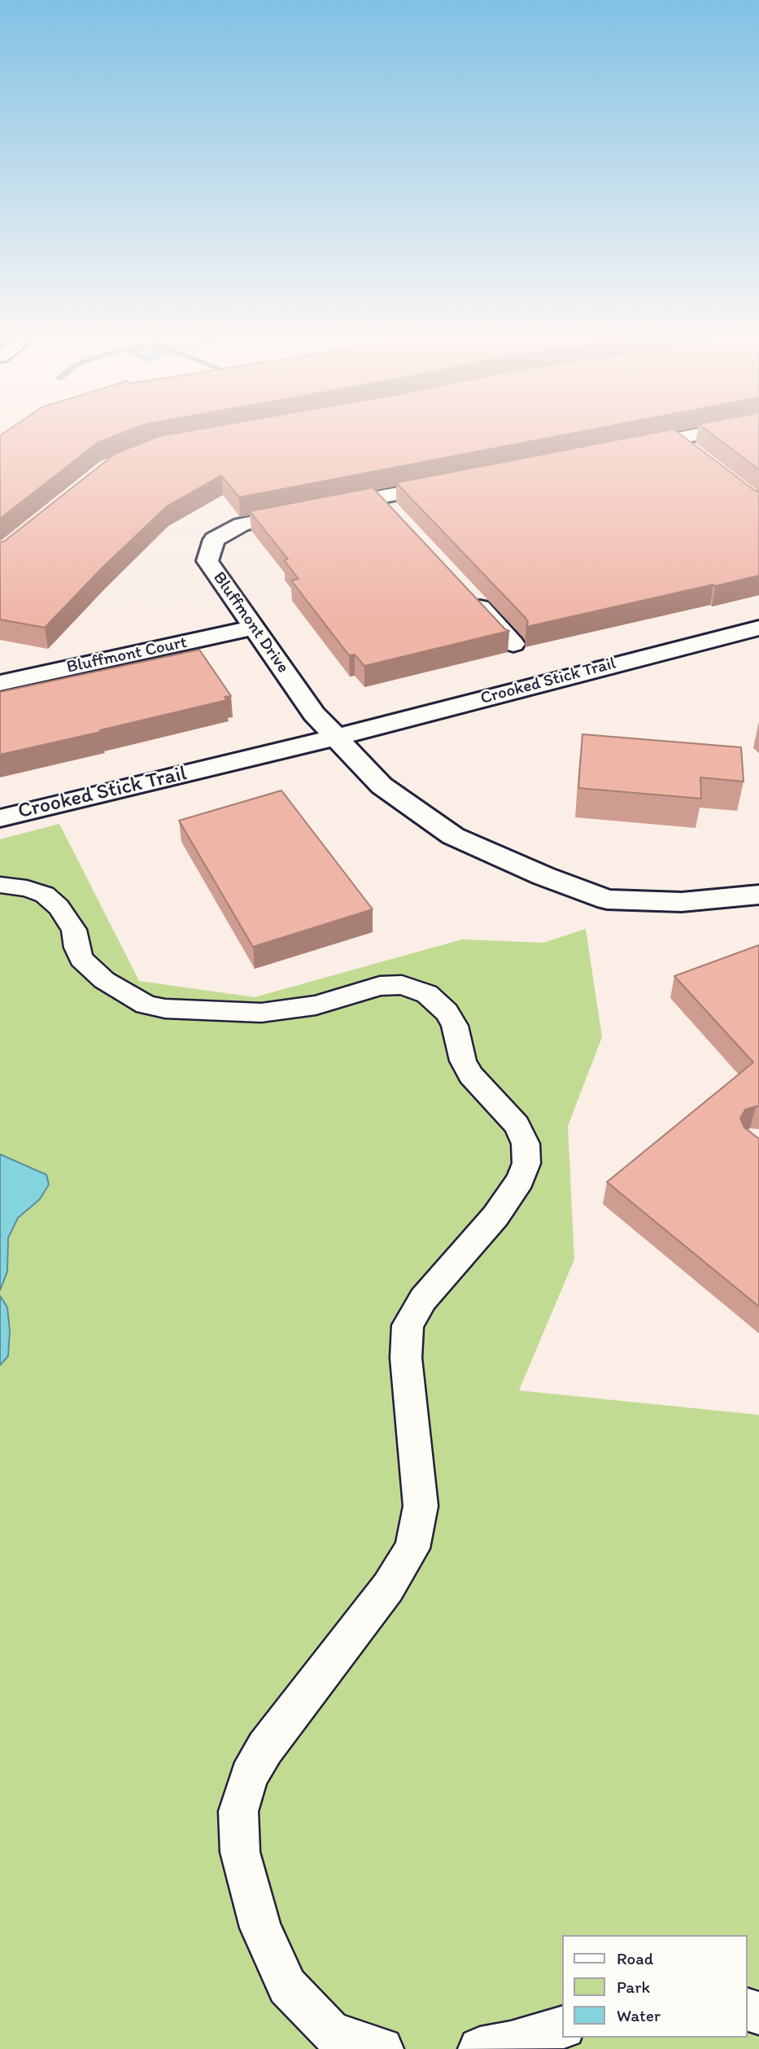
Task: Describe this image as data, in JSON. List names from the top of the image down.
{
  "streets": {
    "street": ["Bluffmont Drive", "Bluffmont Court", "Crooked Stick Trail"]
  },
  "crossings": [
    ["Bluffmont Drive", "Bluffmont Court"],
    ["Bluffmont Drive", "Crooked Stick Trail"]
  ],
  "legend": ["Road", "Park", "Water"]
}
